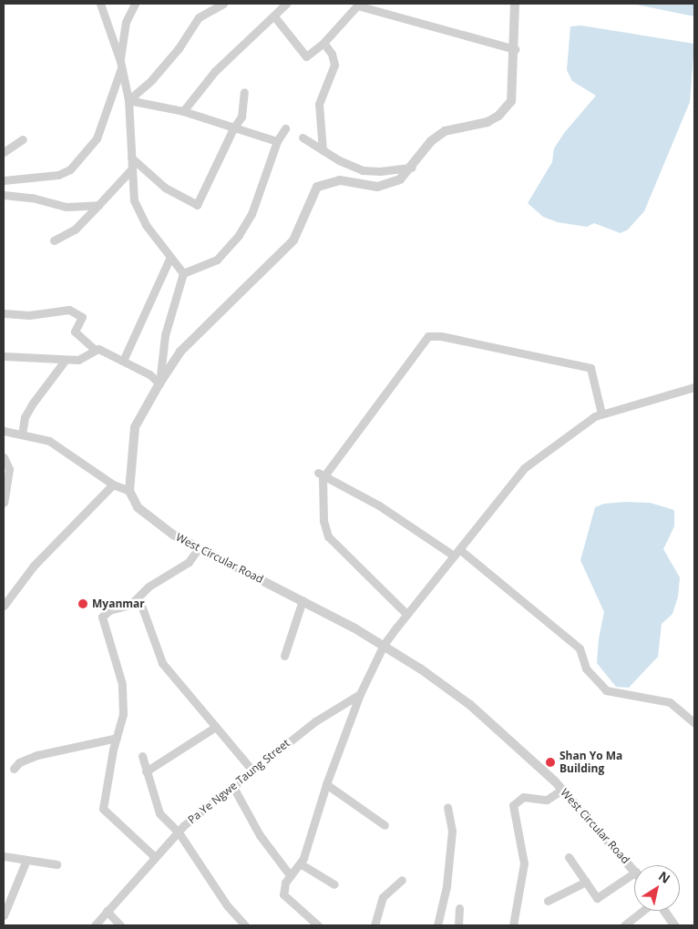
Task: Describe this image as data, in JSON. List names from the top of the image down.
{
  "streets": {
    "street": ["West Circular Road", "Pa Ye Ngwe Taung Street"]
  },
  "places": ["Myanmar", "Shan Yo Ma Building"],
  "north": "top right"
}
